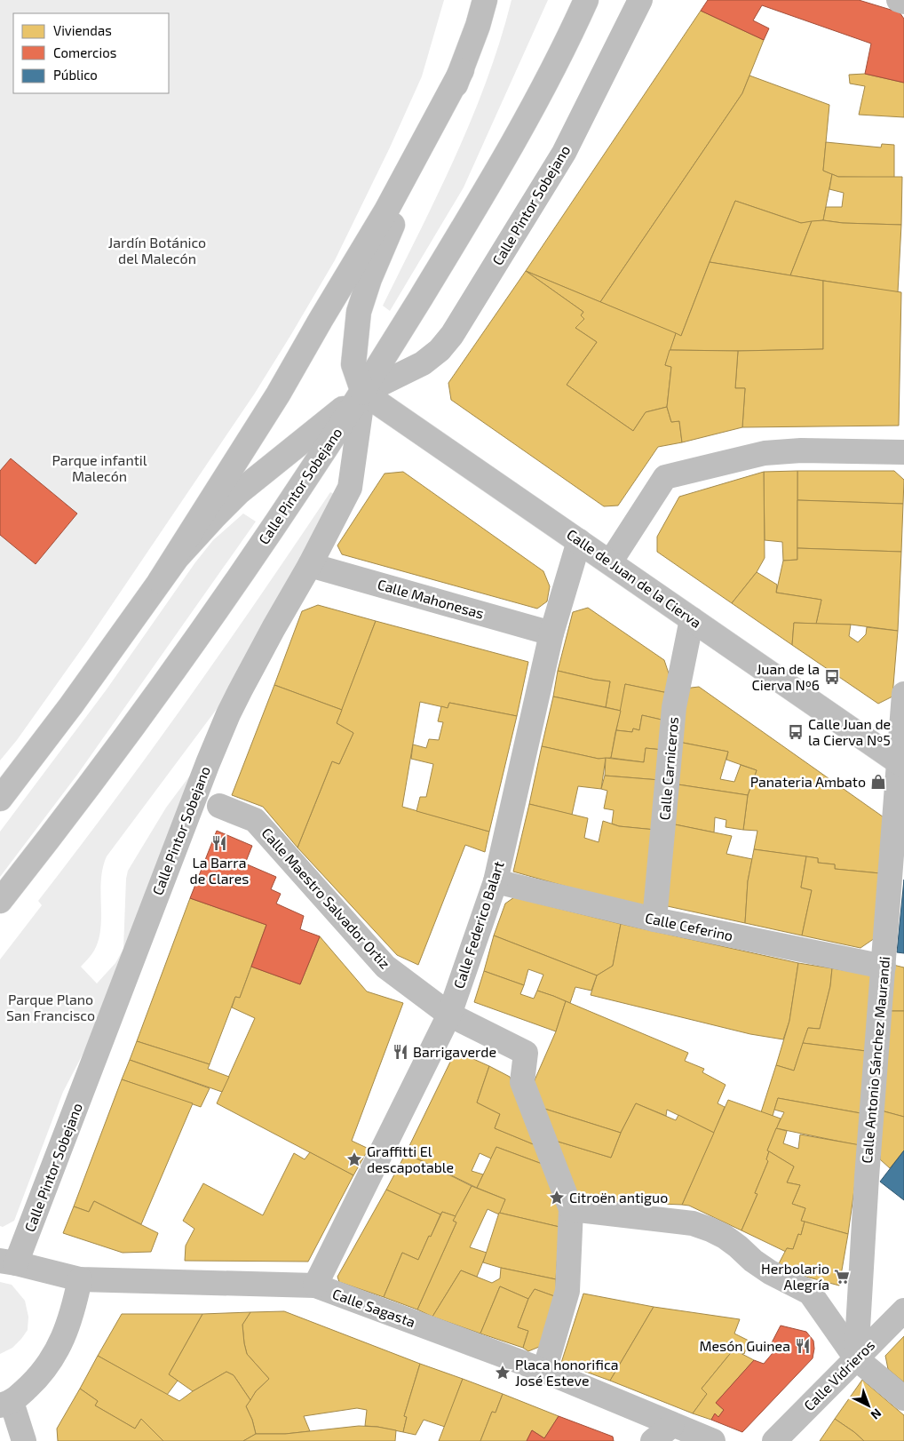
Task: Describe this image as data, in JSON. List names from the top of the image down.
{
  "streets": {
    "main road": [
      "Calle Pintor Sobejano",
      "Calle de Juan de la Cierva",
      "Calle Mahonesas",
      "Calle Carniceros",
      "Calle Maestro Salvador Ortiz",
      "Calle Federico Balart",
      "Calle Ceferino",
      "Calle Antonio Sánchez Maurandi",
      "Calle Sagasta",
      "Calle Vidrieros"
    ]
  },
  "crossings": [
    ["Calle Pintor Sobejano", "Calle de Juan de la Cierva"],
    ["Calle Pintor Sobejano", "Calle Mahonesas"],
    ["Calle Pintor Sobejano", "Calle Sagasta"],
    ["Calle de Juan de la Cierva", "Calle Carniceros"],
    ["Calle de Juan de la Cierva", "Calle Federico Balart"],
    ["Calle de Juan de la Cierva", "Calle Antonio Sánchez Maurandi"],
    ["Calle Mahonesas", "Calle Federico Balart"],
    ["Calle Carniceros", "Calle Ceferino"],
    ["Calle Maestro Salvador Ortiz", "Calle Federico Balart"],
    ["Calle Federico Balart", "Calle Ceferino"],
    ["Calle Federico Balart", "Calle Sagasta"],
    ["Calle Ceferino", "Calle Antonio Sánchez Maurandi"],
    ["Calle Antonio Sánchez Maurandi", "Calle Vidrieros"]
  ],
  "parks": ["Jardín Botánico del Malecón", "Parque infantil Malecón", "Parque Plano San Francisco"],
  "places": {
    "bus stop": ["Juan de la Cierva Nº6", "Calle Juan de la Cierva Nº5"],
    "shop": ["Panateria Ambato"],
    "restaurant": ["La Barra de Clares", "Barrigaverde", "Mesón Guinea"],
    "place": ["Graffitti El descapotable", "Citroën antiguo", "Placa honorifica José Esteve"],
    "supermarket": ["Herbolario Alegría"]
  },
  "legend": ["Viviendas", "Comercios", "Público"],
  "north": "bottom right"
}
